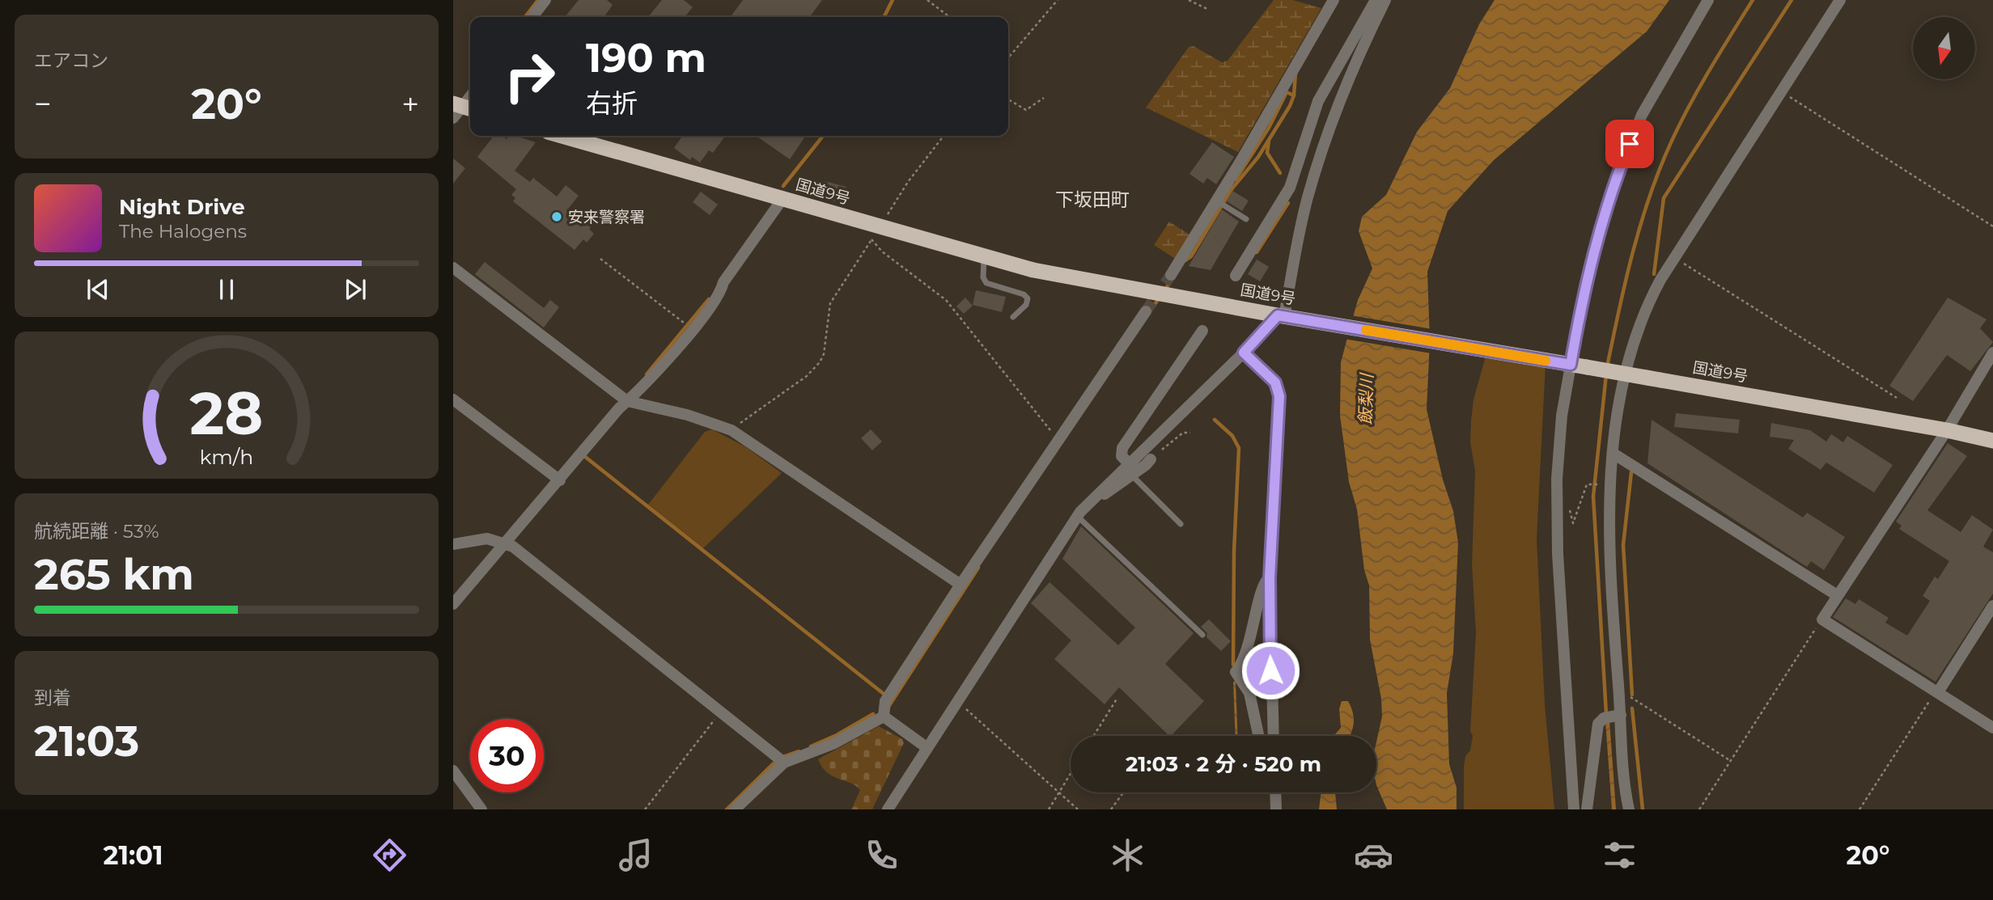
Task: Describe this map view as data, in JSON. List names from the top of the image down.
{
  "streets": {
    "highway": ["国道9号"]
  },
  "districts": ["下坂田町"],
  "water": ["飯梨川"],
  "places": ["安来警察署"],
  "north": "bottom",
  "page": {
    "tile": [
      "エアコン",
      ["航続距離 · 53%", "265 km"],
      ["到着", "21:03"]
    ],
    "turn": ["190 m", "右折"],
    "heat": ["−", "20°", "+"],
    "song": ["Night Drive", "The Halogens"],
    "limit": "30",
    "trip": "21:03 · 2 分 · 520 m",
    "tabs": ["21:01", "20°"],
    "gauge": ["28", "km/h"]
  }
}
